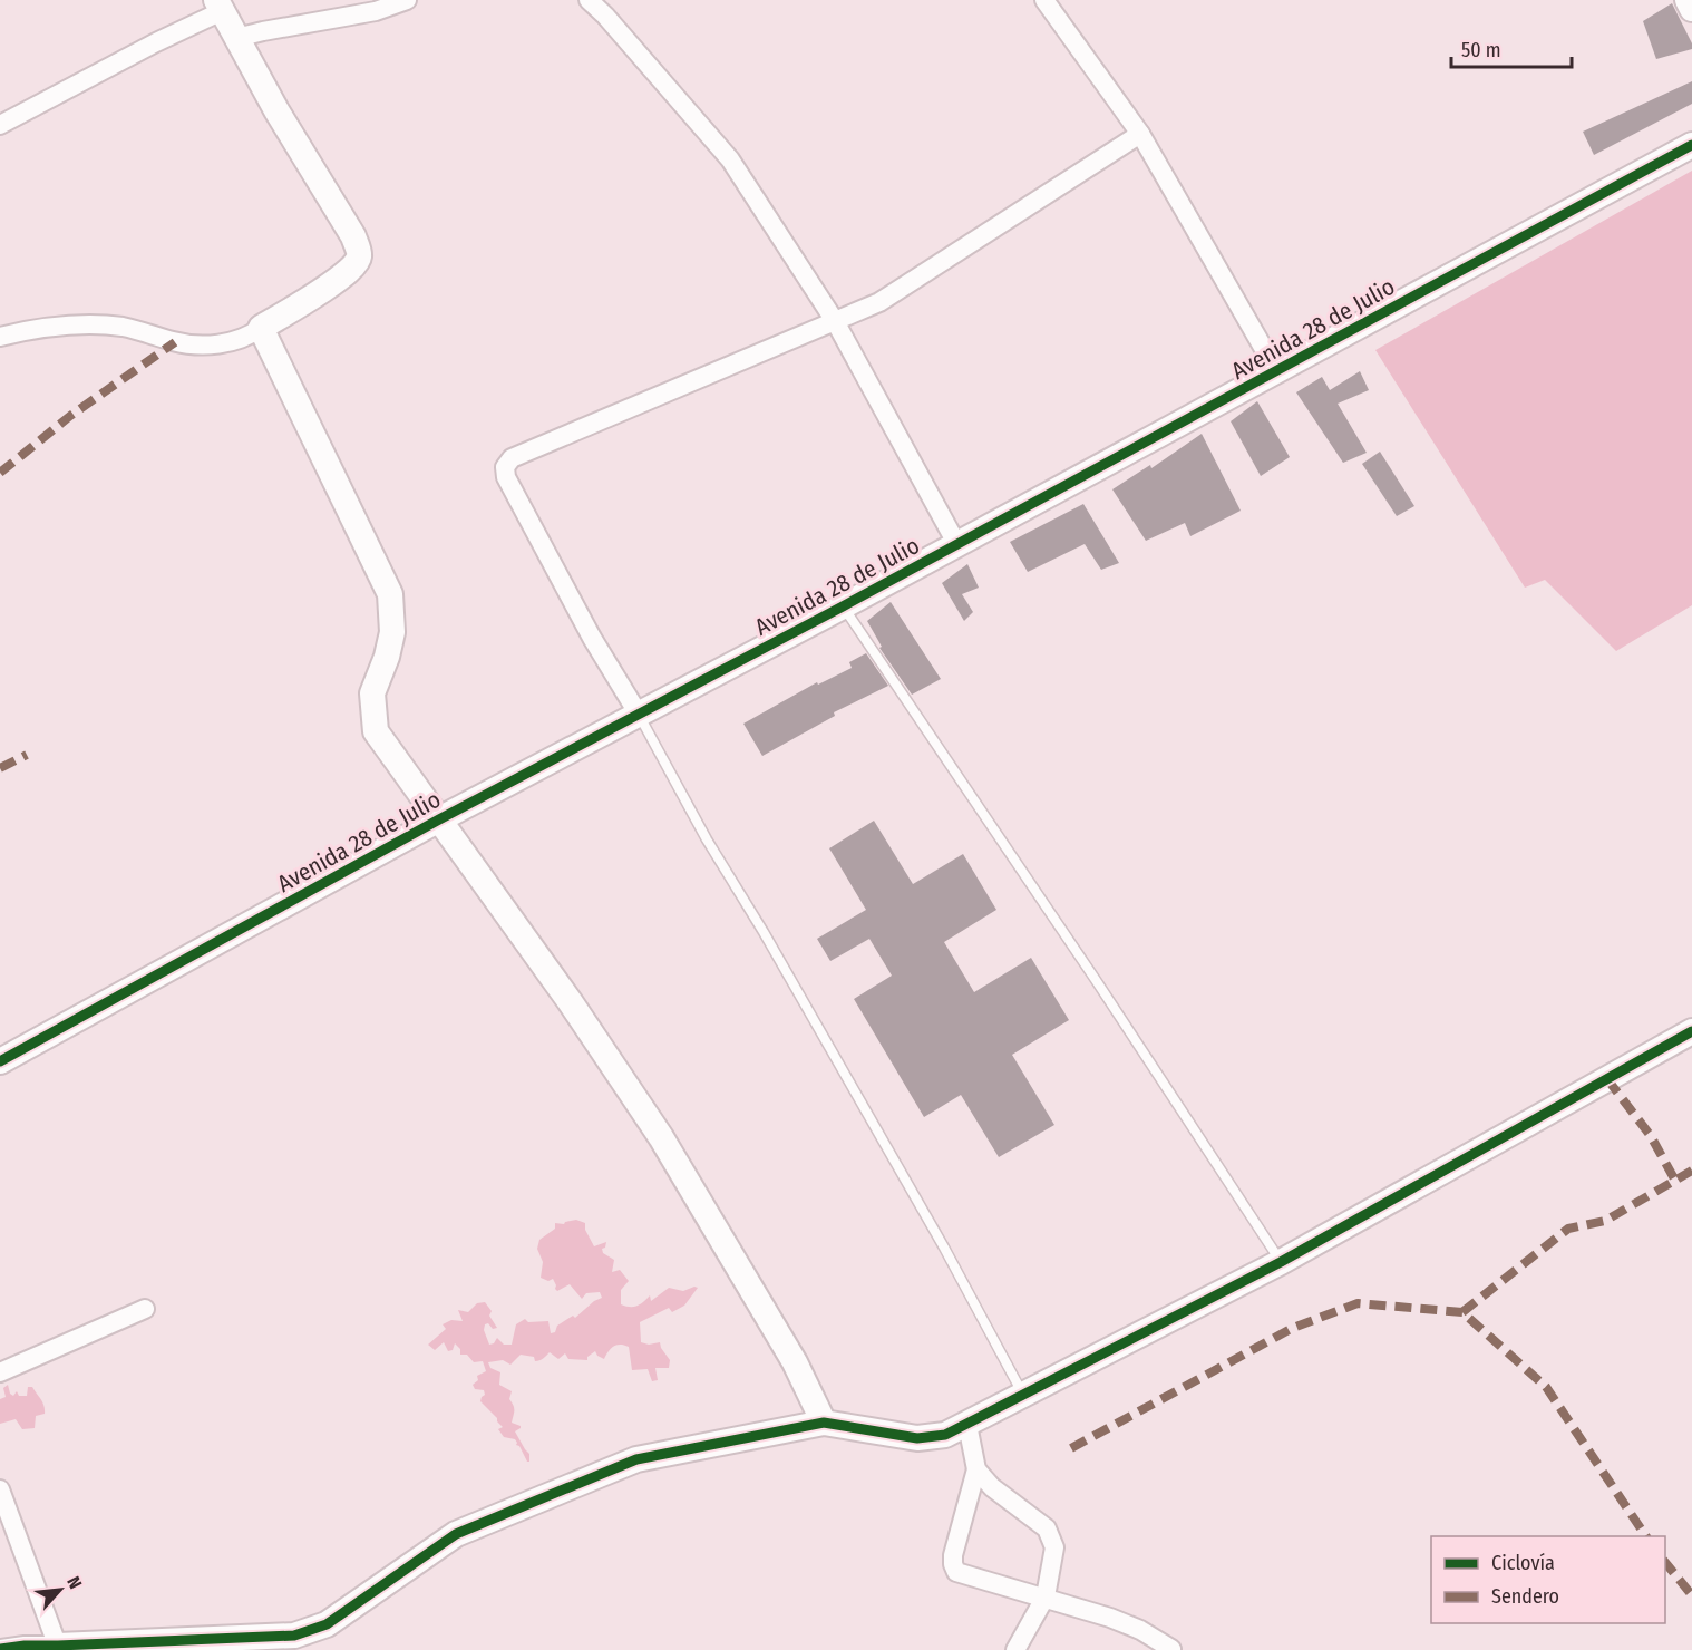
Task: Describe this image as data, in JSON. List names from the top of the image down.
{
  "streets": {
    "street": ["Avenida 28 de Julio"]
  },
  "legend": ["Ciclovía", "Sendero"],
  "scale_bar": "50 m",
  "north": "top right"
}
